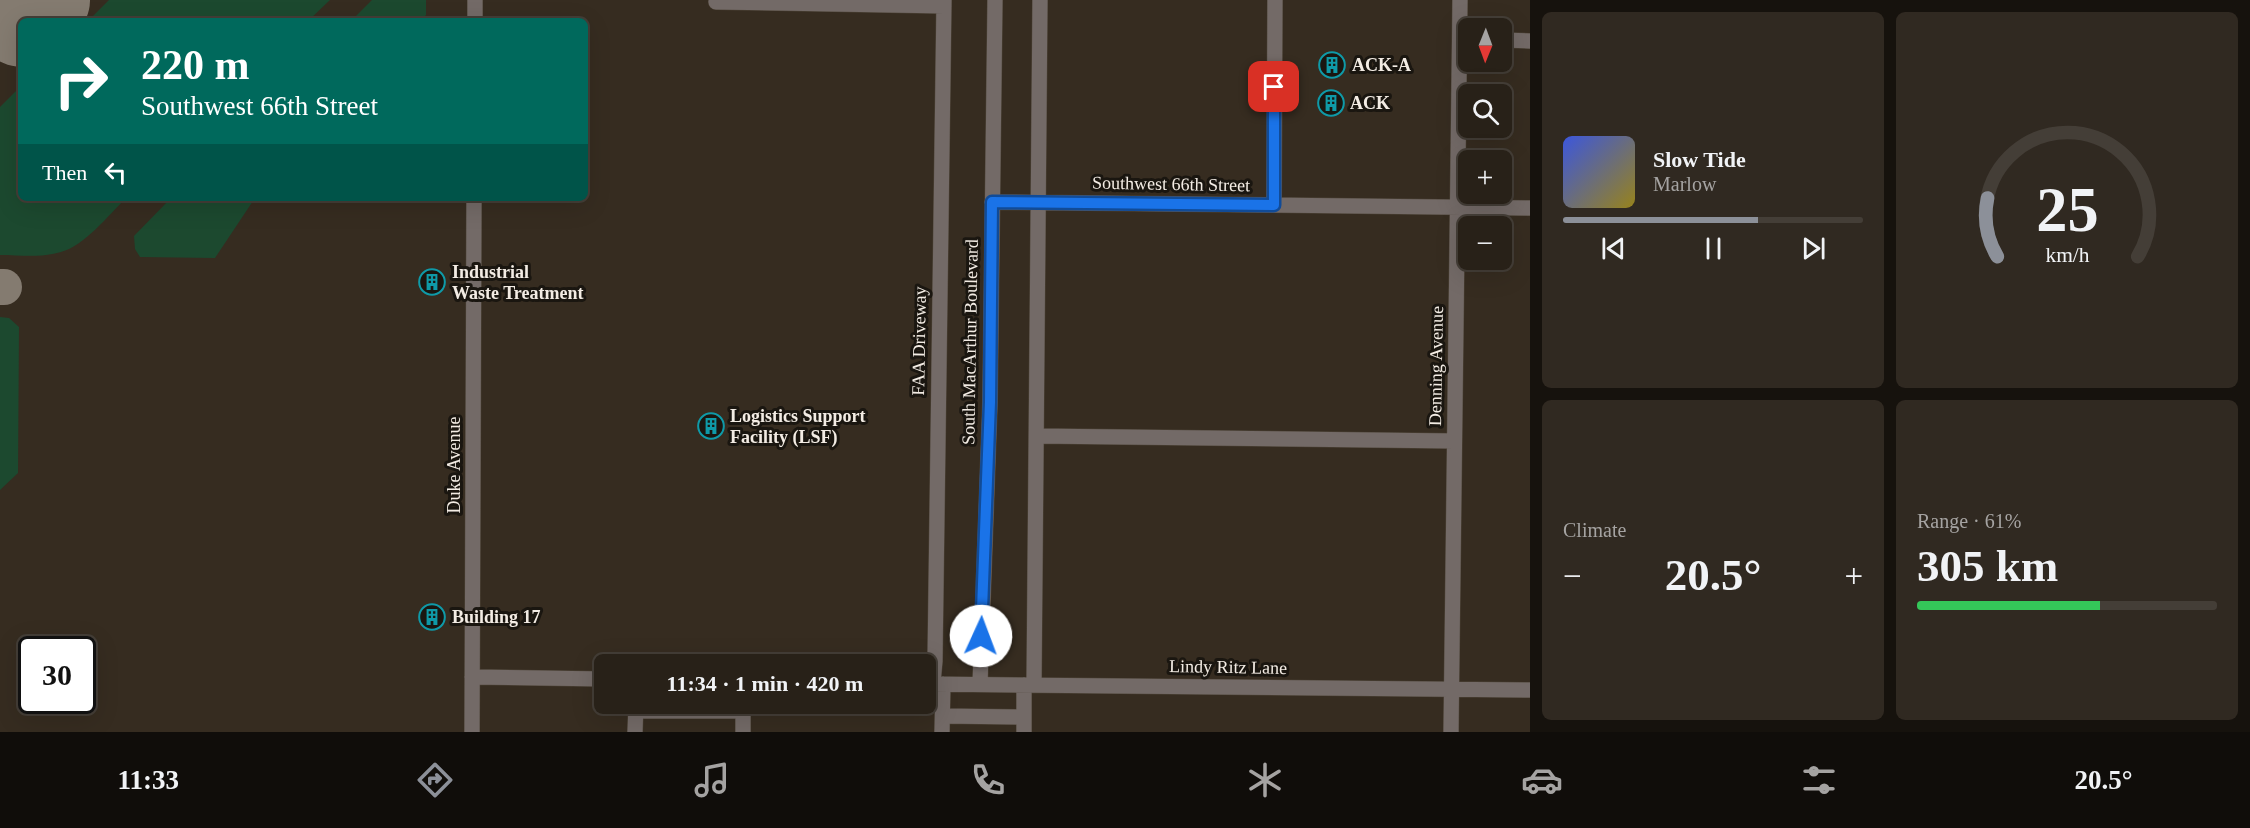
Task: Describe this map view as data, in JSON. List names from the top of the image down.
{
  "streets": {
    "street": [
      "Southwest 66th Street",
      "FAA Driveway",
      "South MacArthur Boulevard",
      "Denning Avenue",
      "Duke Avenue",
      "Lindy Ritz Lane"
    ]
  },
  "crossings": [
    ["Southwest 66th Street", "South MacArthur Boulevard"],
    ["Southwest 66th Street", "Denning Avenue"],
    ["South MacArthur Boulevard", "Lindy Ritz Lane"],
    ["Denning Avenue", "Lindy Ritz Lane"]
  ],
  "places": {
    "building": [
      "ACK-A",
      "ACK",
      "Industrial Waste Treatment",
      "Logistics Support Facility (LSF)",
      "Building 17"
    ]
  },
  "north": "bottom",
  "page": {
    "map_buttons": ["+", "−"],
    "turn": ["220 m", "Southwest 66th Street"],
    "song": ["Slow Tide", "Marlow"],
    "then": "Then",
    "tile": [
      "Climate",
      ["Range · 61%", "305 km"]
    ],
    "heat": ["−", "20.5°", "+"],
    "limit": "30",
    "trip": "11:34 · 1 min · 420 m",
    "tabs": ["11:33", "20.5°"],
    "gauge": ["25", "km/h"]
  }
}
